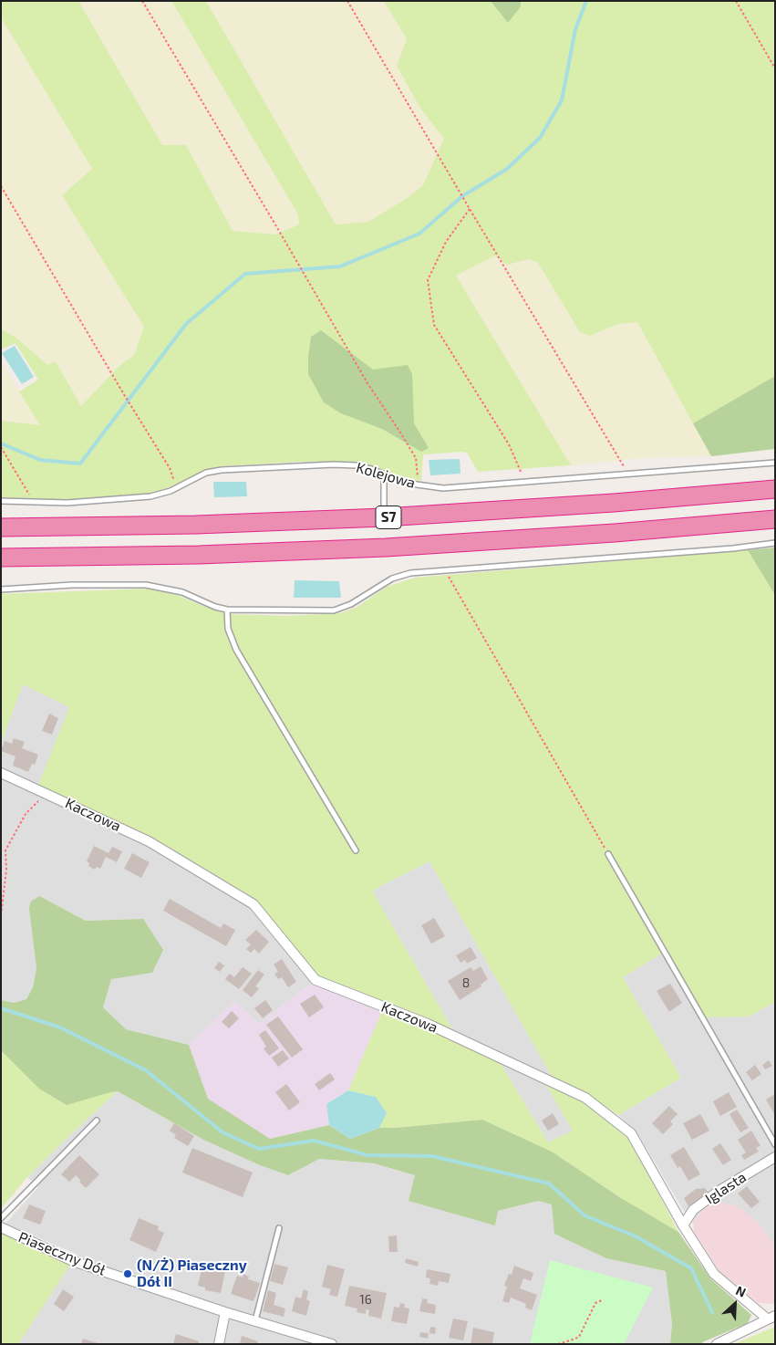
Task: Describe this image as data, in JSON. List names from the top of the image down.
{
  "streets": {
    "highway": ["S7"],
    "street": ["Kaczowa", "Iglasta", "Piaseczny Dół"],
    "lane": ["Kolejowa"]
  },
  "crossings": [
    ["Kaczowa", "Iglasta"]
  ],
  "places": ["(N/Ż) Piaseczny Dół II"],
  "house_numbers": ["8", "16"],
  "north": "top right"
}
